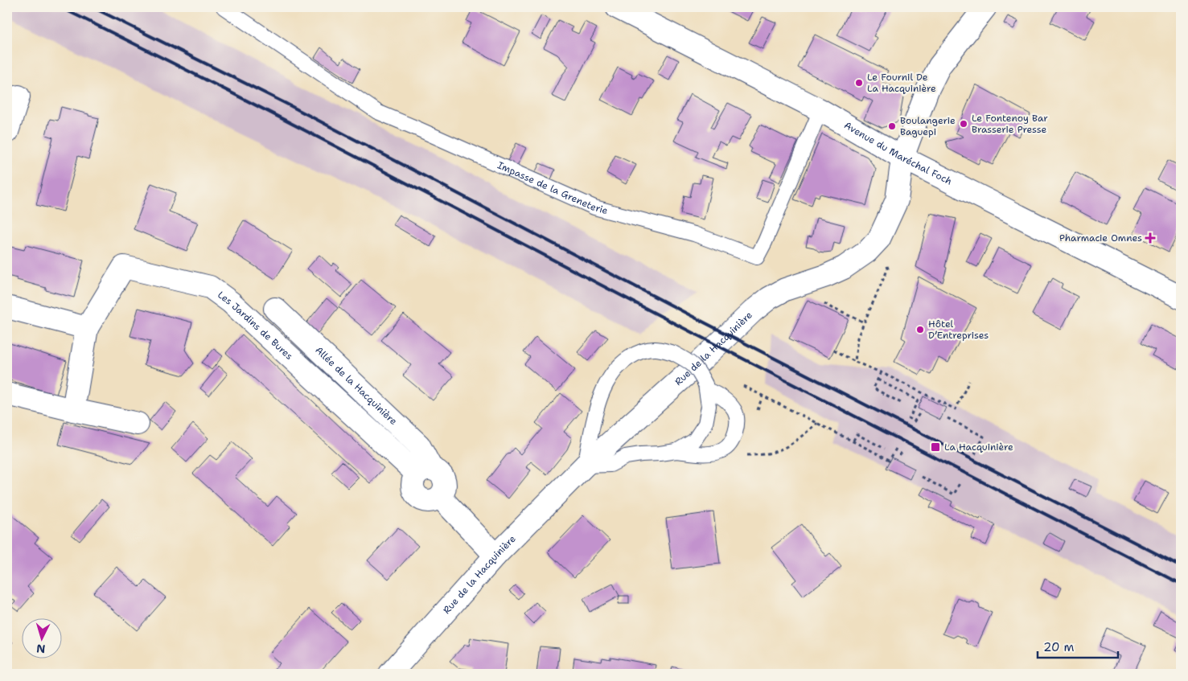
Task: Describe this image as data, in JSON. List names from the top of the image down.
{
  "streets": {
    "street": [
      "Avenue du Maréchal Foch",
      "Les Jardins de Bures",
      "Rue de la Hacquinière",
      "Allée de la Hacquinière"
    ],
    "lane": ["Impasse de la Greneterie"]
  },
  "crossings": [
    ["Avenue du Maréchal Foch", "Impasse de la Greneterie"],
    ["Avenue du Maréchal Foch", "Rue de la Hacquinière"],
    ["Les Jardins de Bures", "Allée de la Hacquinière"]
  ],
  "places": {
    "other": [
      "Le Fournil De La Hacquinière",
      "Le Fontenoy Bar Brasserie Presse",
      "Boulangerie Baguepi",
      "Hôtel D’Entreprises"
    ],
    "health": ["Pharmacie Omnes"],
    "transit": ["La Hacquinière"]
  },
  "scale_bar": "20 m",
  "north": "bottom"
}
